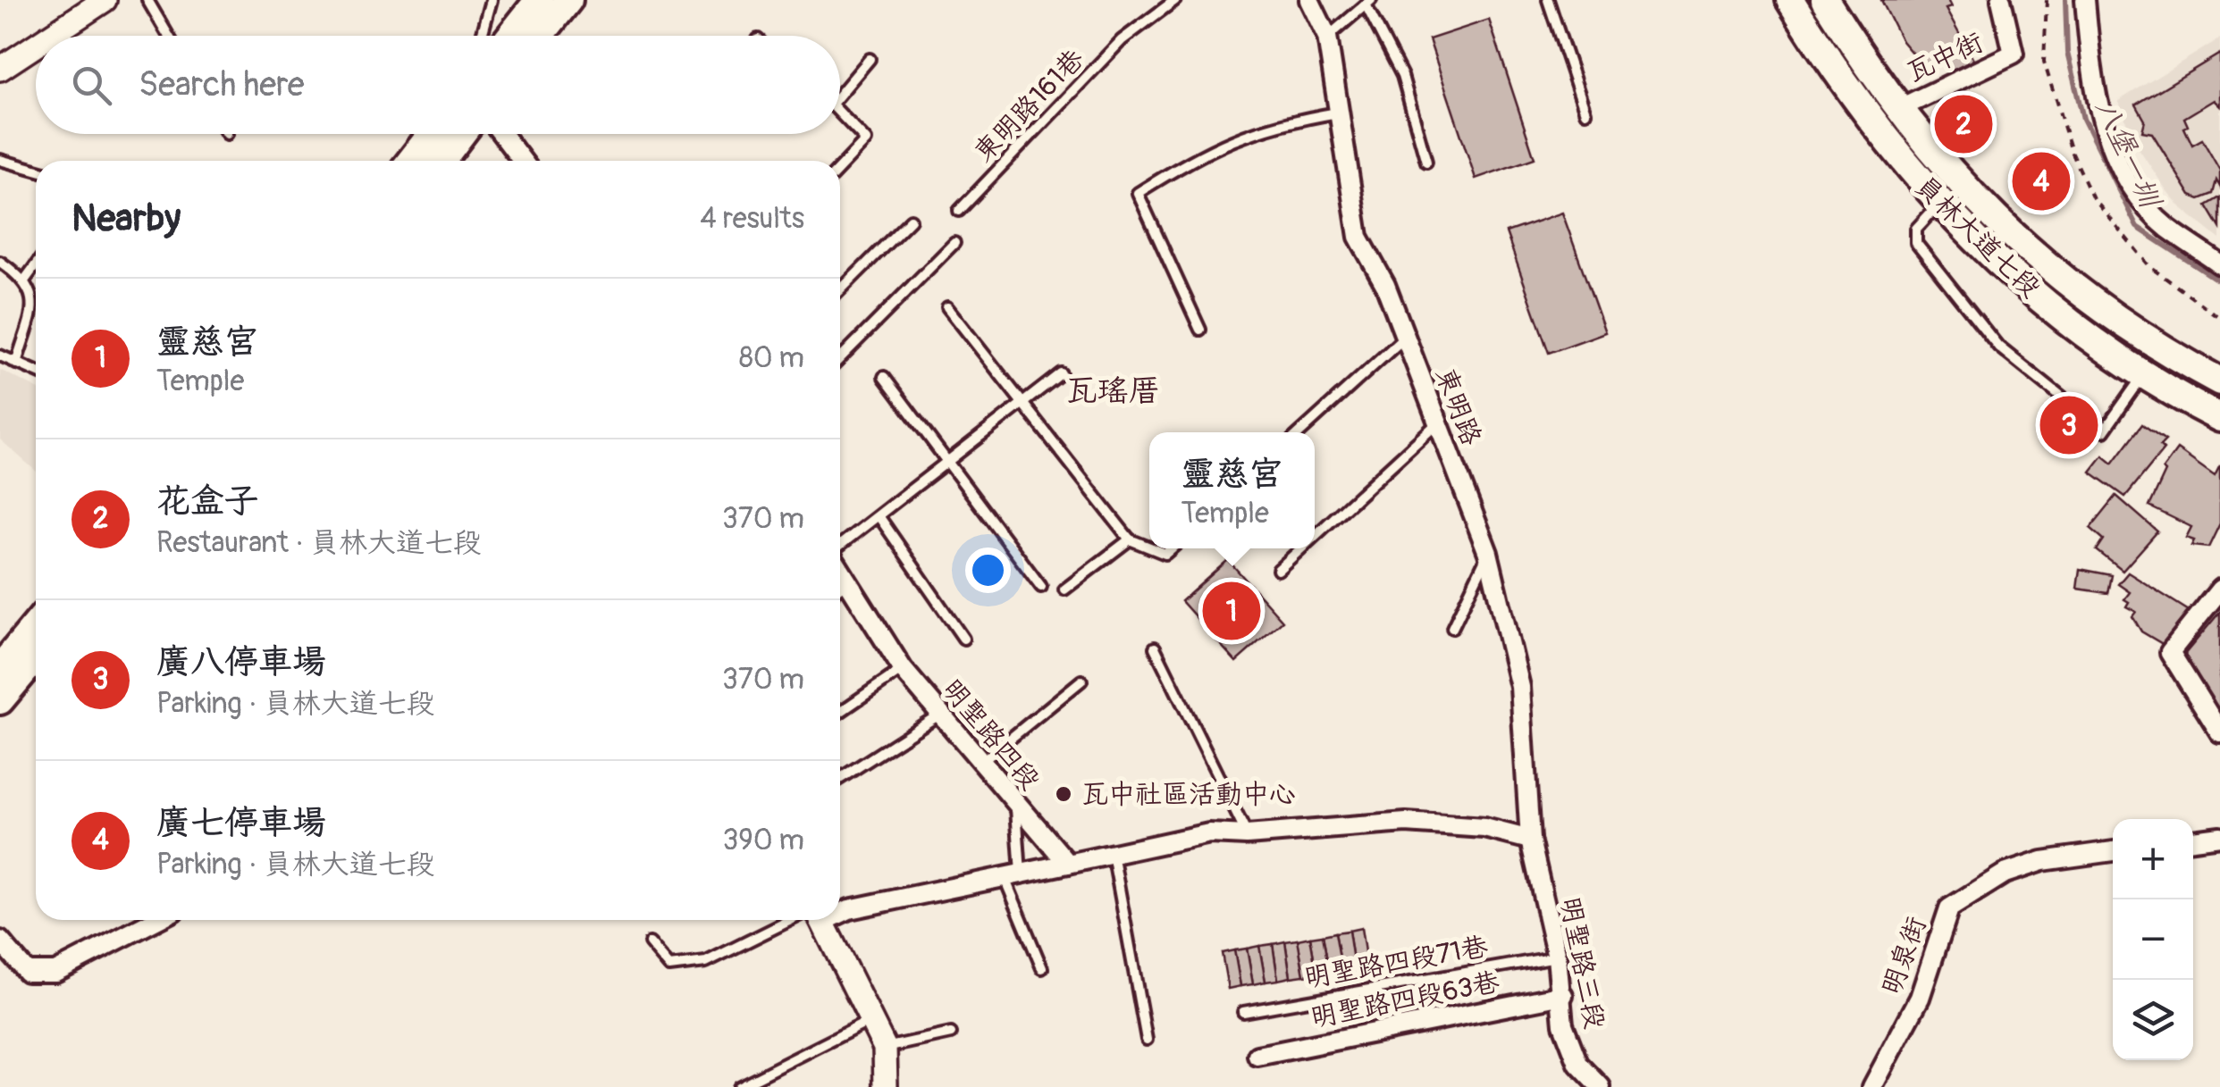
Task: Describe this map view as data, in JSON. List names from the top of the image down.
{
  "streets": {
    "main road": ["員林大道七段"],
    "street": [
      "瓦中街",
      "東明路",
      "明聖路四段",
      "明泉街",
      "明聖路三段",
      "明聖路四段63巷"
    ],
    "lane": ["東明路161巷", "明聖路四段71巷"]
  },
  "crossings": [
    ["瓦中街", "員林大道七段"],
    ["東明路", "明聖路三段"],
    ["明聖路四段71巷", "明聖路三段"],
    ["明聖路三段", "明聖路四段63巷"]
  ],
  "districts": ["瓦瑤厝"],
  "water": ["八堡一圳"],
  "places": ["瓦中社區活動中心"],
  "page": {
    "search": "Search here",
    "pins": [
      "2",
      "4",
      "3",
      "1"
    ],
    "heading": ["Nearby", "4 results"],
    "list": [
      {
        "mark": "1",
        "name": "靈慈宮",
        "note": "Temple",
        "value": "80 m"
      },
      {
        "mark": "2",
        "name": "花盒子",
        "note": "Restaurant · 員林大道七段",
        "value": "370 m"
      },
      {
        "mark": "3",
        "name": "廣八停車場",
        "note": "Parking · 員林大道七段",
        "value": "370 m"
      },
      {
        "mark": "4",
        "name": "廣七停車場",
        "note": "Parking · 員林大道七段",
        "value": "390 m"
      }
    ],
    "popup": ["靈慈宮", "Temple"],
    "map_buttons": ["+", "−"]
  }
}
